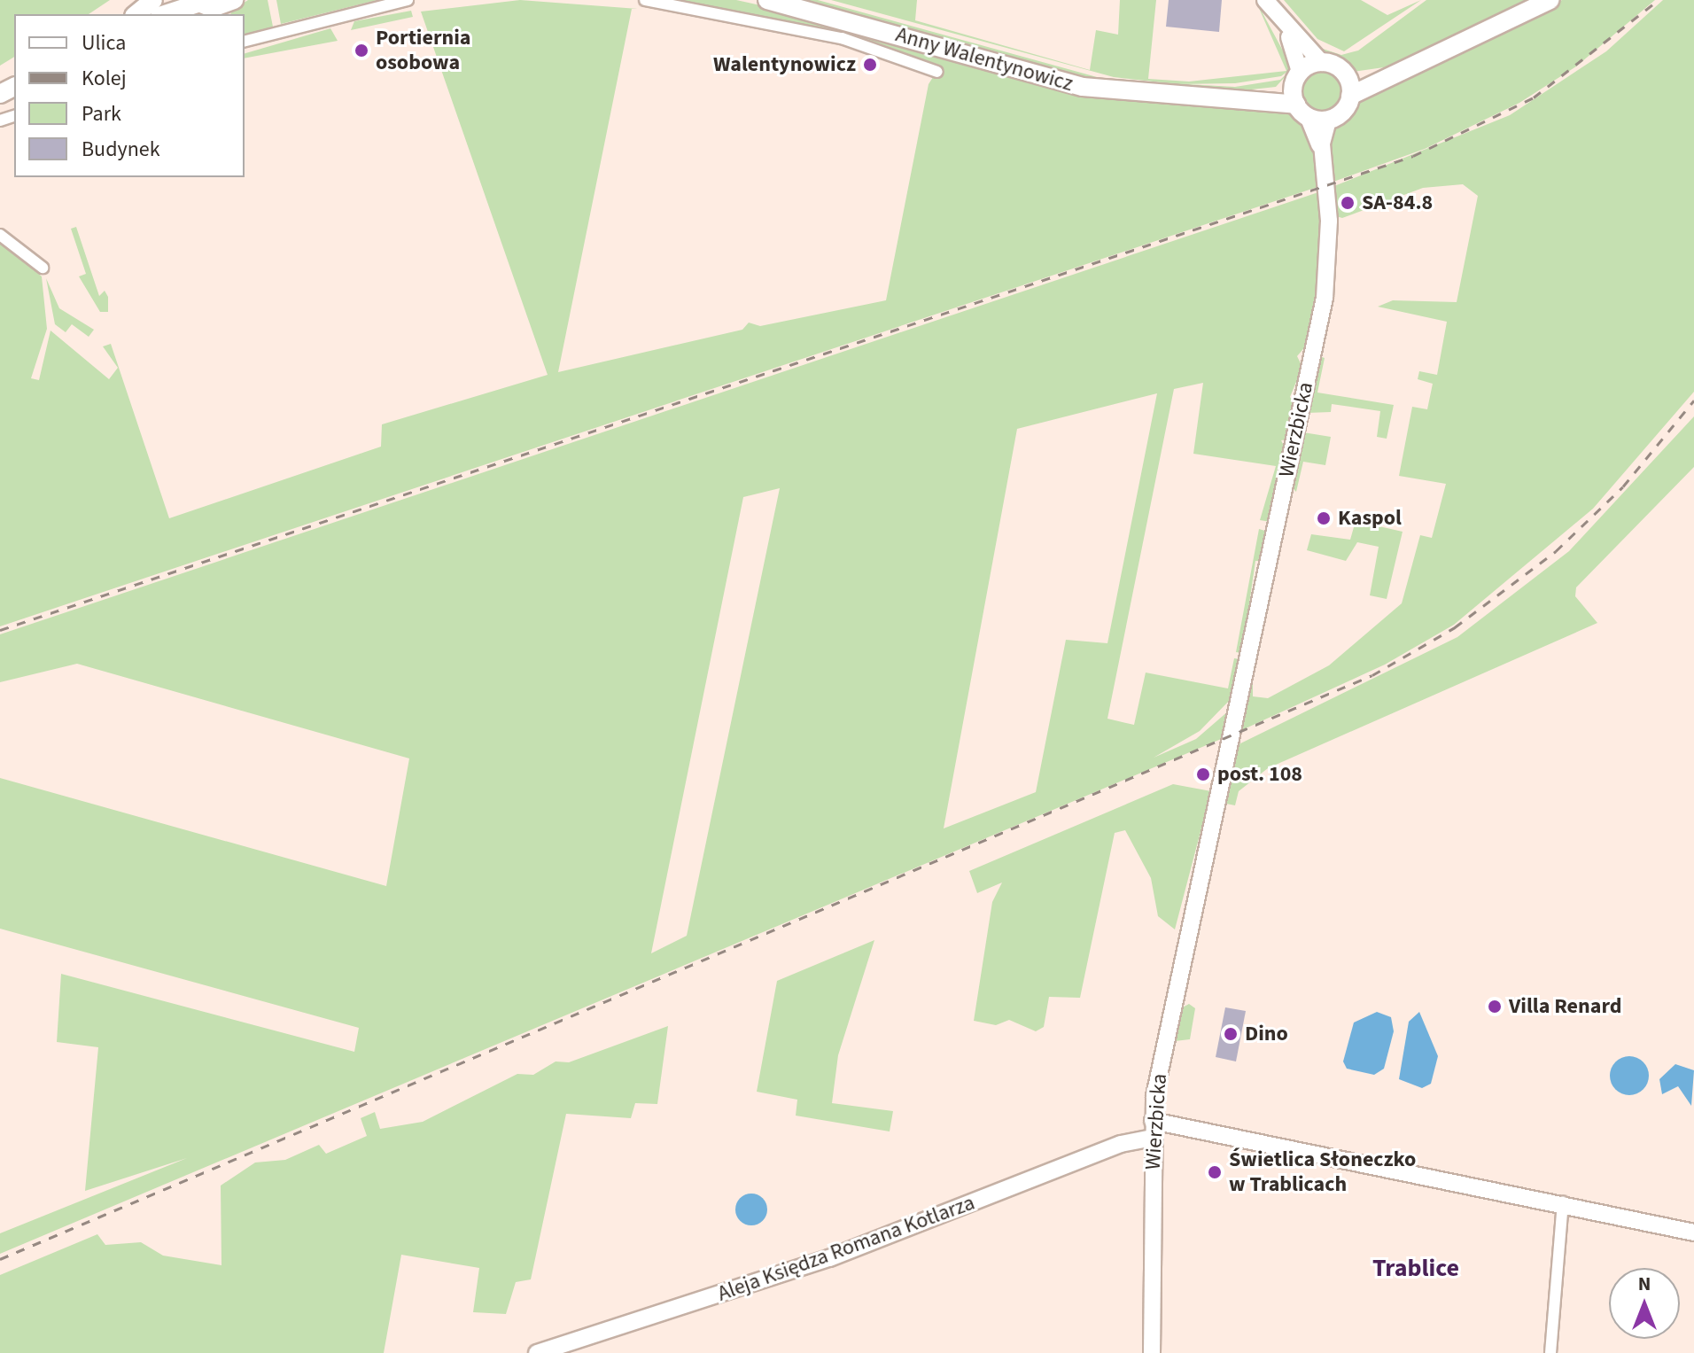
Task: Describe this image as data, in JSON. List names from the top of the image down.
{
  "streets": {
    "main road": ["Anny Walentynowicz"],
    "street": ["Wierzbicka", "Aleja Księdza Romana Kotlarza"]
  },
  "crossings": [
    ["Anny Walentynowicz", "Wierzbicka"],
    ["Wierzbicka", "Aleja Księdza Romana Kotlarza"]
  ],
  "districts": ["Trablice"],
  "places": [
    "Portiernia osobowa",
    "Walentynowicz",
    "SA-84.8",
    "Kaspol",
    "post. 108",
    "Villa Renard",
    "Dino",
    "Świetlica Słoneczko w Trablicach"
  ],
  "legend": [
    "Ulica",
    "Kolej",
    "Park",
    "Budynek"
  ],
  "north": "top"
}
